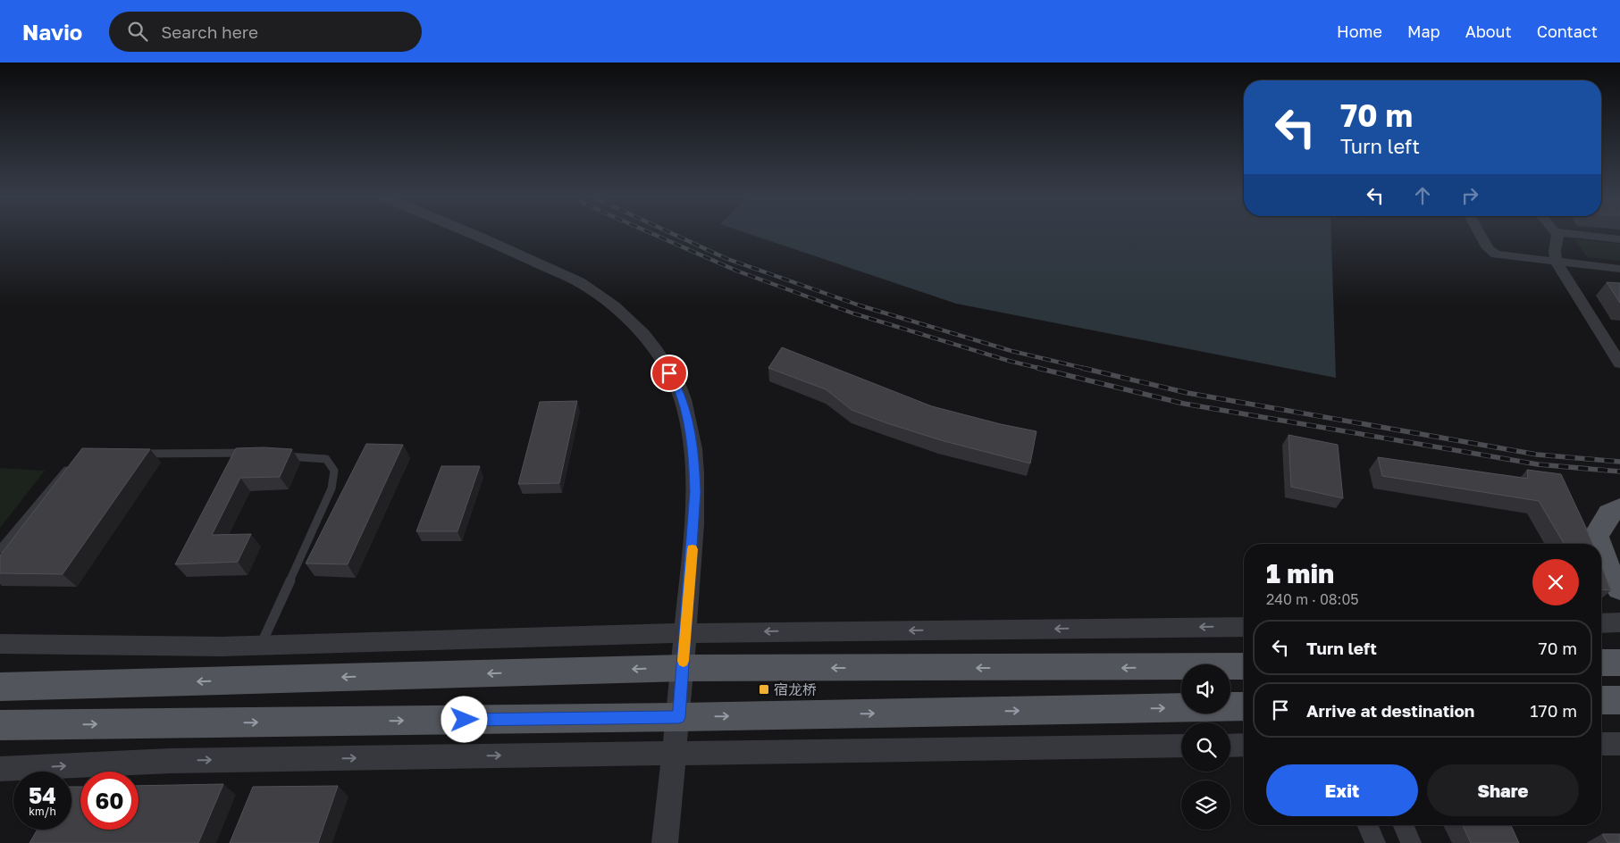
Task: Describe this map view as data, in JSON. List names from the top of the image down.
{
  "places": {
    "transit": ["宿龙桥"]
  },
  "page": {
    "header": "Navio",
    "search": "Search here",
    "nav": [
      "Home",
      "Map",
      "About",
      "Contact"
    ],
    "turn": ["70 m", "Turn left"],
    "heading": ["1 min", "240 m · 08:05"],
    "list": [
      {
        "name": "Turn left",
        "value": "70 m"
      },
      {
        "name": "Arrive at destination",
        "value": "170 m"
      }
    ],
    "buttons": ["Exit", "Share"],
    "speed": "54 km/h",
    "limit": "60"
  }
}
